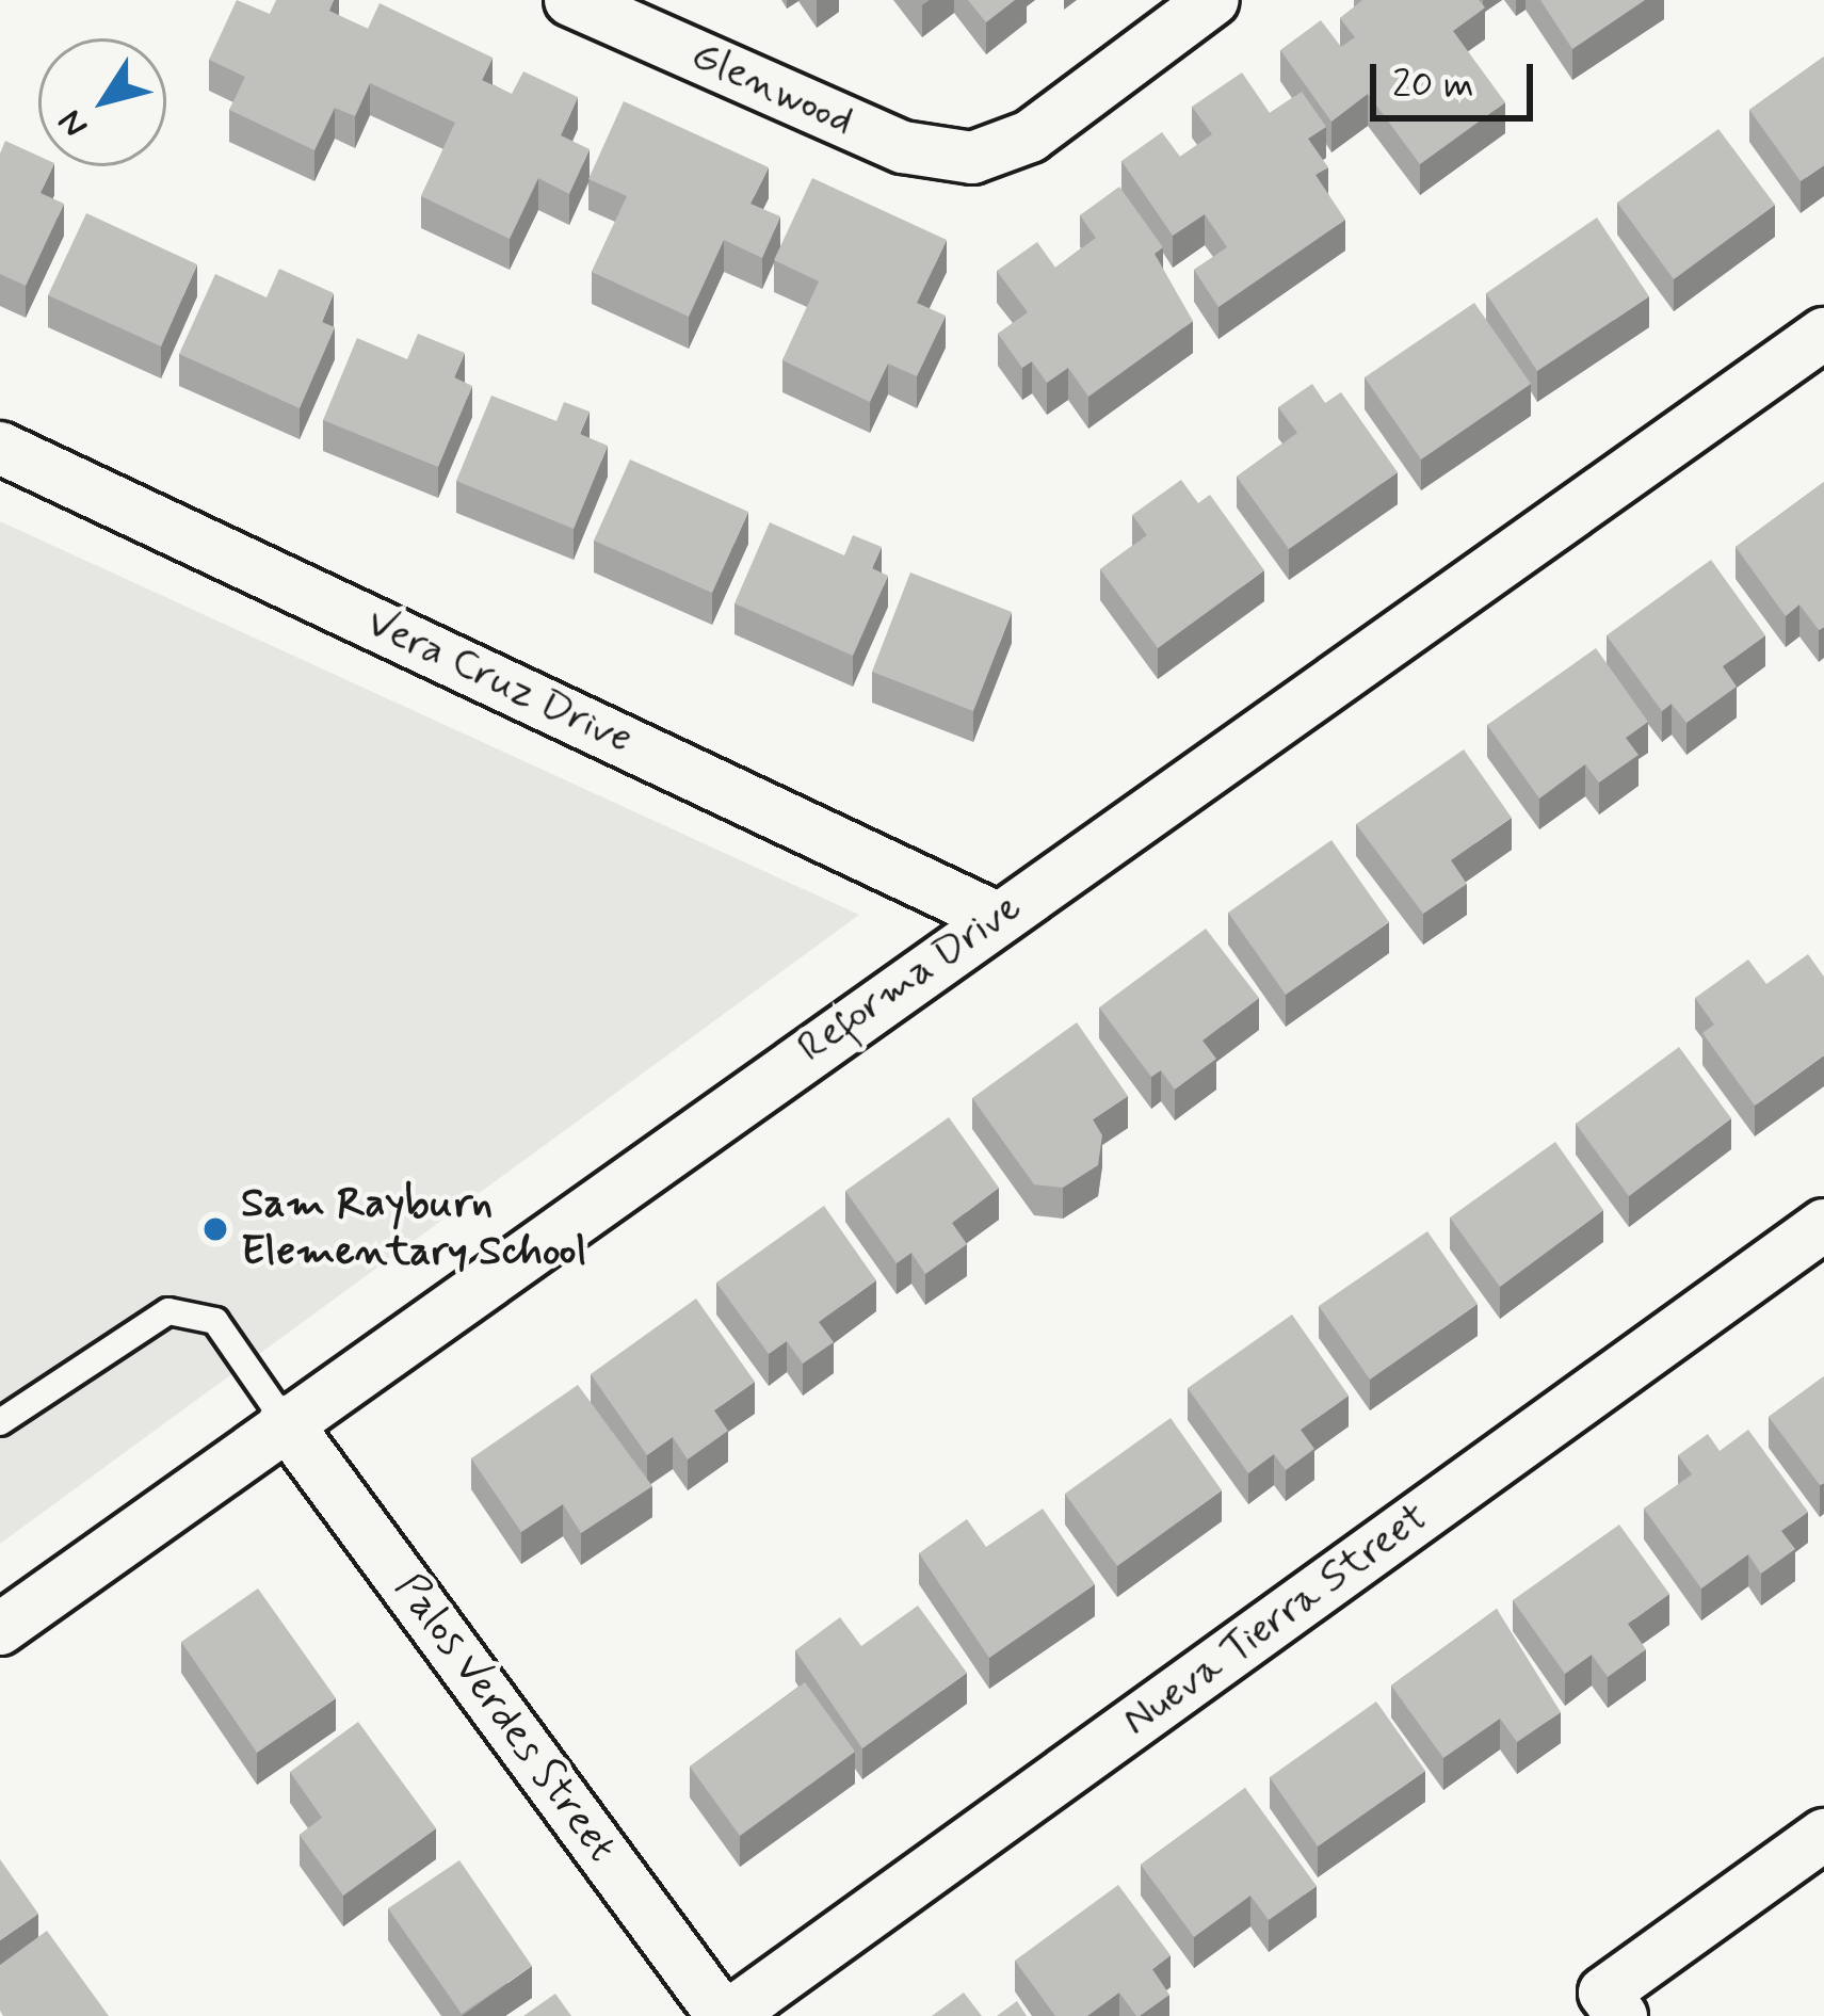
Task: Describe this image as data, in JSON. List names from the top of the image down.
{
  "streets": {
    "street": [
      "Glenwood",
      "Vera Cruz Drive",
      "Reforma Drive",
      "Nueva Tierra Street",
      "Palos Verdes Street"
    ]
  },
  "crossings": [
    ["Vera Cruz Drive", "Reforma Drive"],
    ["Reforma Drive", "Palos Verdes Street"],
    ["Nueva Tierra Street", "Palos Verdes Street"]
  ],
  "places": ["Sam Rayburn Elementary School"],
  "scale_bar": "20 m",
  "north": "bottom left"
}
